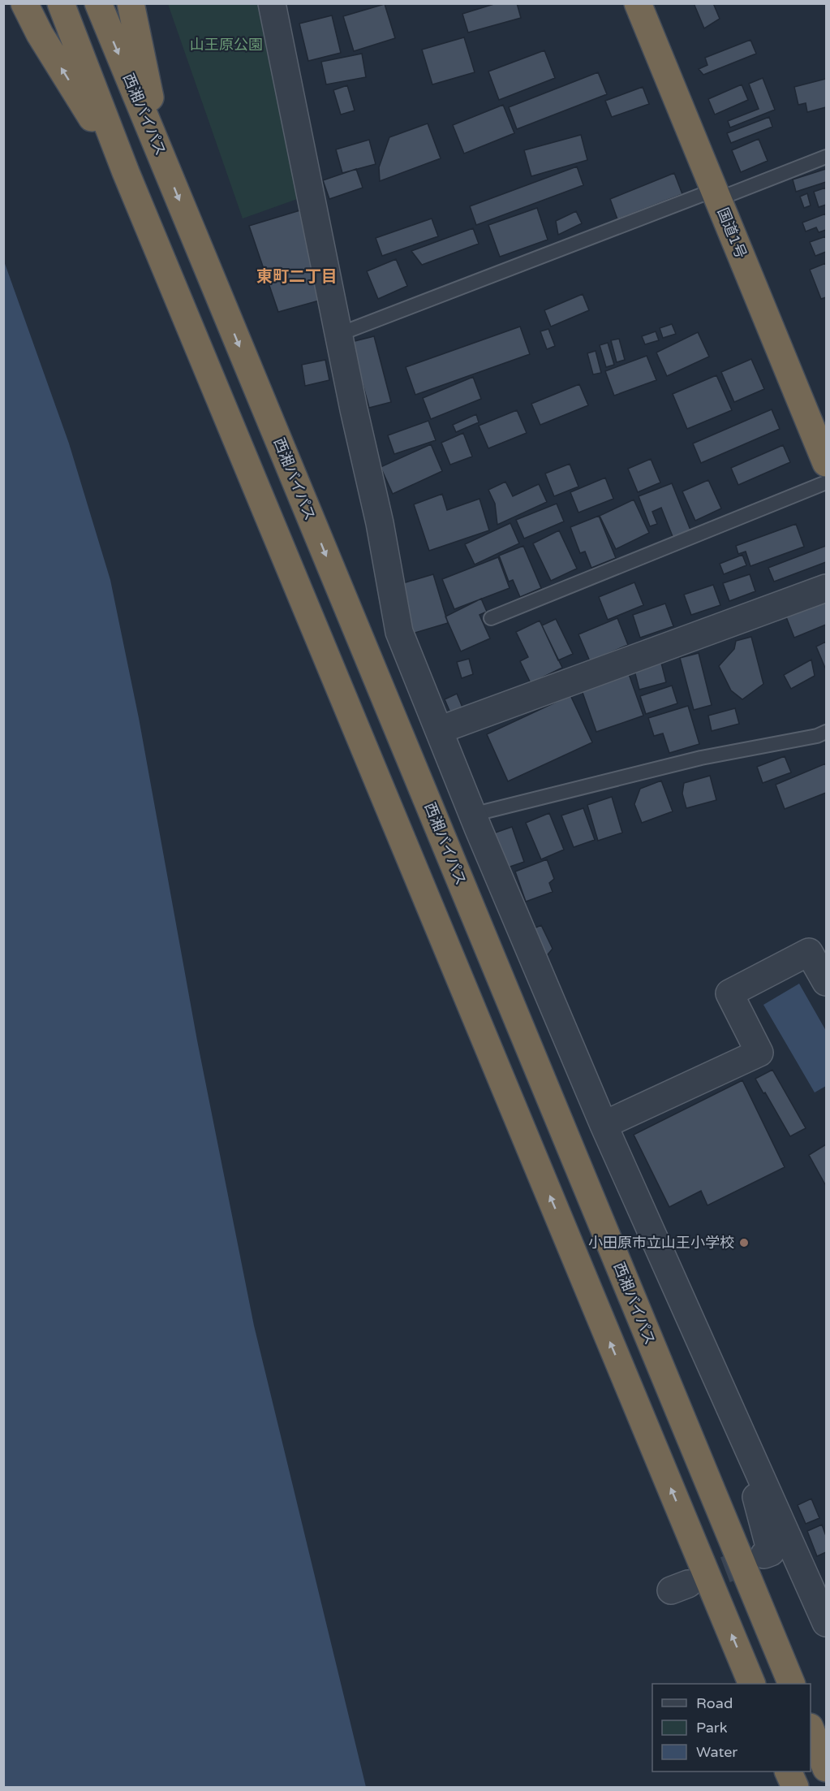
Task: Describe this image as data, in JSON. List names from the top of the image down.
{
  "streets": {
    "highway": ["西湘バイパス", "国道1号"]
  },
  "districts": ["東町二丁目"],
  "parks": ["山王原公園"],
  "places": ["小田原市立山王小学校"],
  "legend": ["Road", "Park", "Water"]
}
